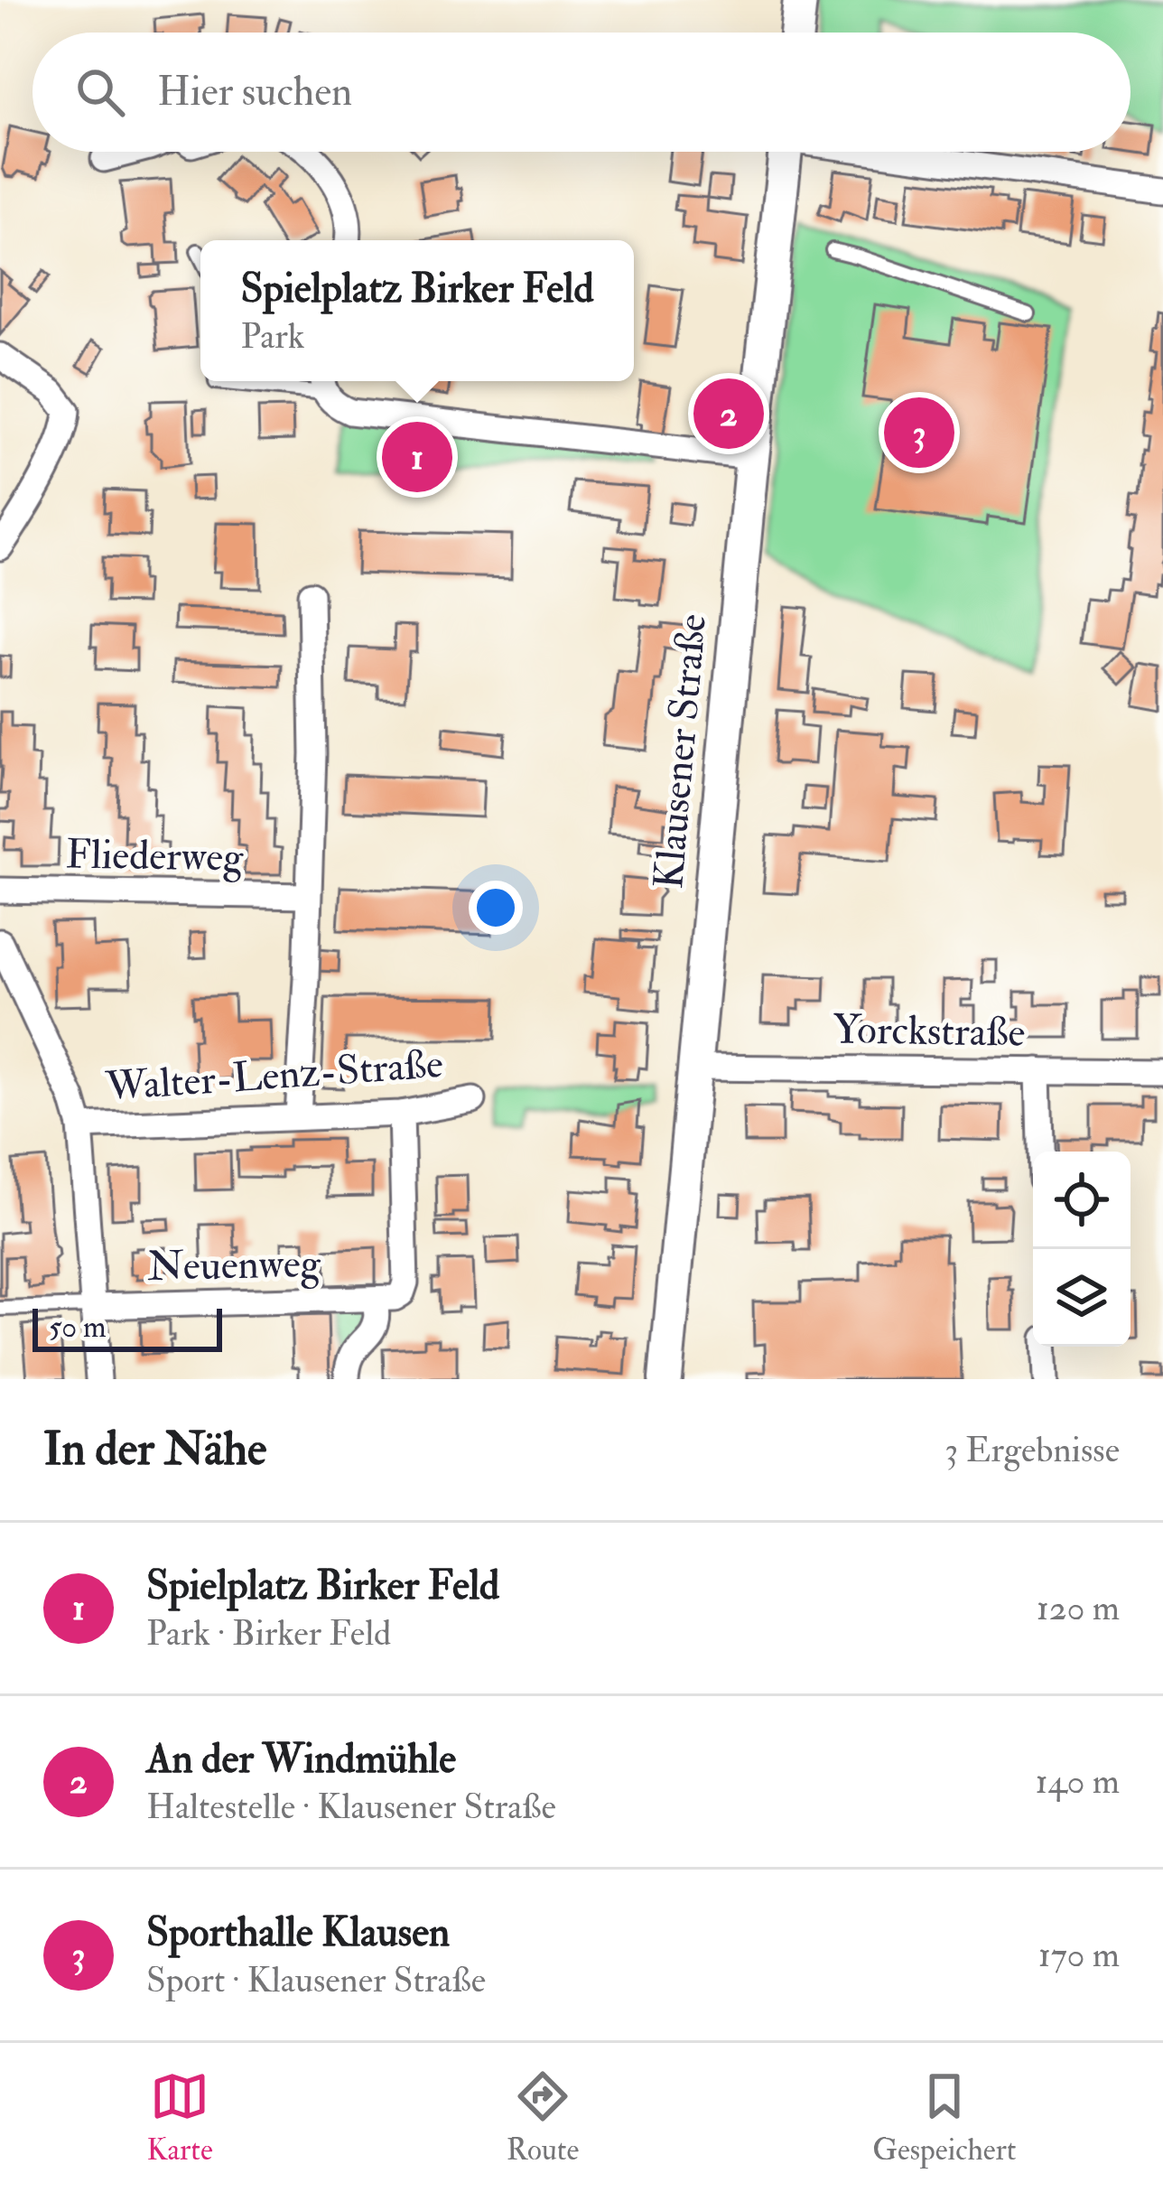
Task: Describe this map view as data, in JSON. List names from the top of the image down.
{
  "streets": {
    "main road": ["Klausener Straße"],
    "street": [
      "Fliederweg",
      "Yorckstraße",
      "Walter-Lenz-Straße",
      "Neuenweg"
    ]
  },
  "crossings": [
    ["Klausener Straße", "Yorckstraße"],
    ["Walter-Lenz-Straße", "Neuenweg"]
  ],
  "scale_bar": "50 m",
  "page": {
    "search": "Hier suchen",
    "popup": ["Spielplatz Birker Feld", "Park"],
    "pins": ["2", "3", "1"],
    "scale": "50 m",
    "heading": ["In der Nähe", "3 Ergebnisse"],
    "list": [
      {
        "mark": "1",
        "name": "Spielplatz Birker Feld",
        "note": "Park · Birker Feld",
        "value": "120 m"
      },
      {
        "mark": "2",
        "name": "An der Windmühle",
        "note": "Haltestelle · Klausener Straße",
        "value": "140 m"
      },
      {
        "mark": "3",
        "name": "Sporthalle Klausen",
        "note": "Sport · Klausener Straße",
        "value": "170 m"
      }
    ],
    "nav": ["Karte", "Route", "Gespeichert"]
  }
}
